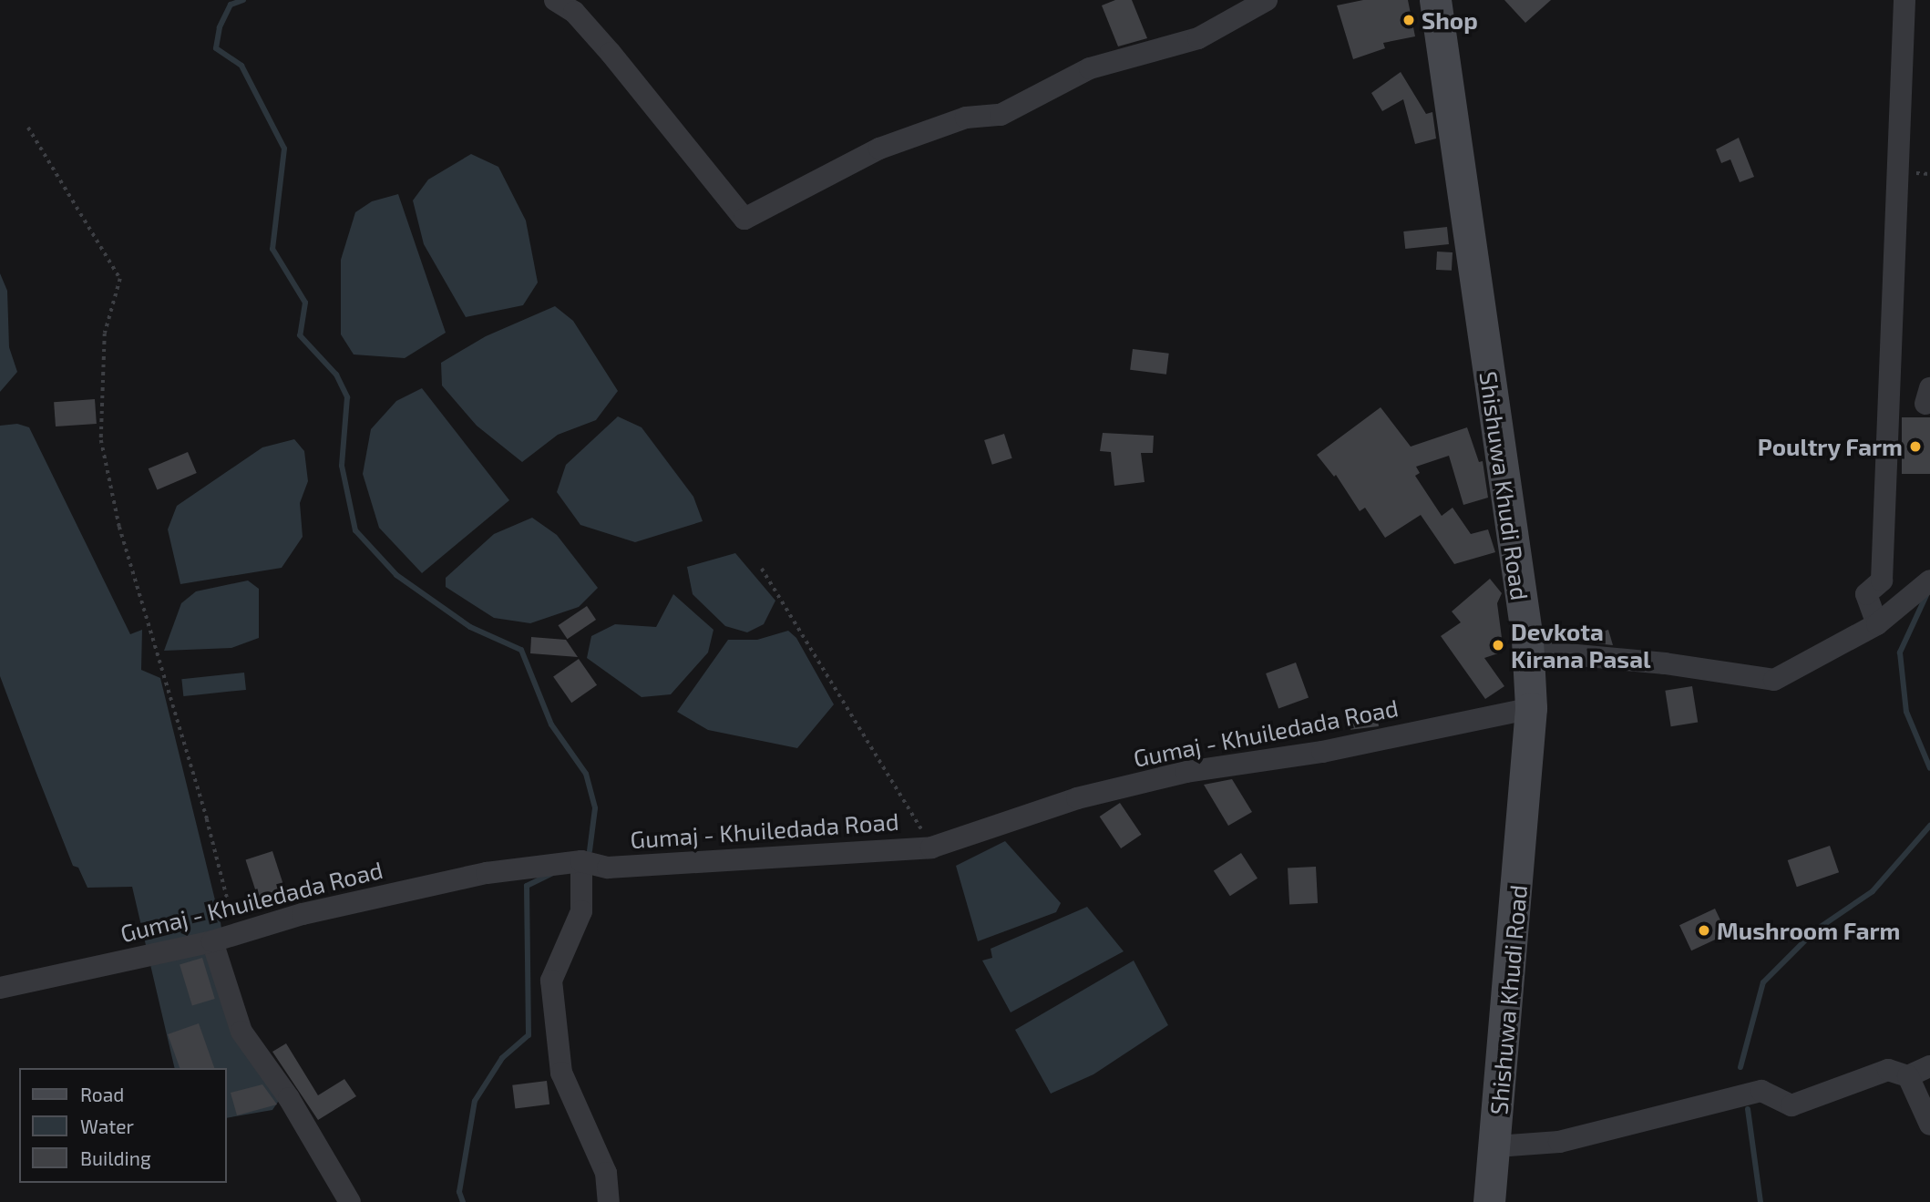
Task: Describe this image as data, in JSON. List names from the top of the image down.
{
  "streets": {
    "main road": ["Shishuwa Khudi Road"],
    "street": ["Gumaj - Khuiledada Road"]
  },
  "crossings": [
    ["Shishuwa Khudi Road", "Gumaj - Khuiledada Road"]
  ],
  "places": [
    "Shop",
    "Poultry Farm",
    "Devkota Kirana Pasal",
    "Mushroom Farm"
  ],
  "legend": ["Road", "Water", "Building"]
}
